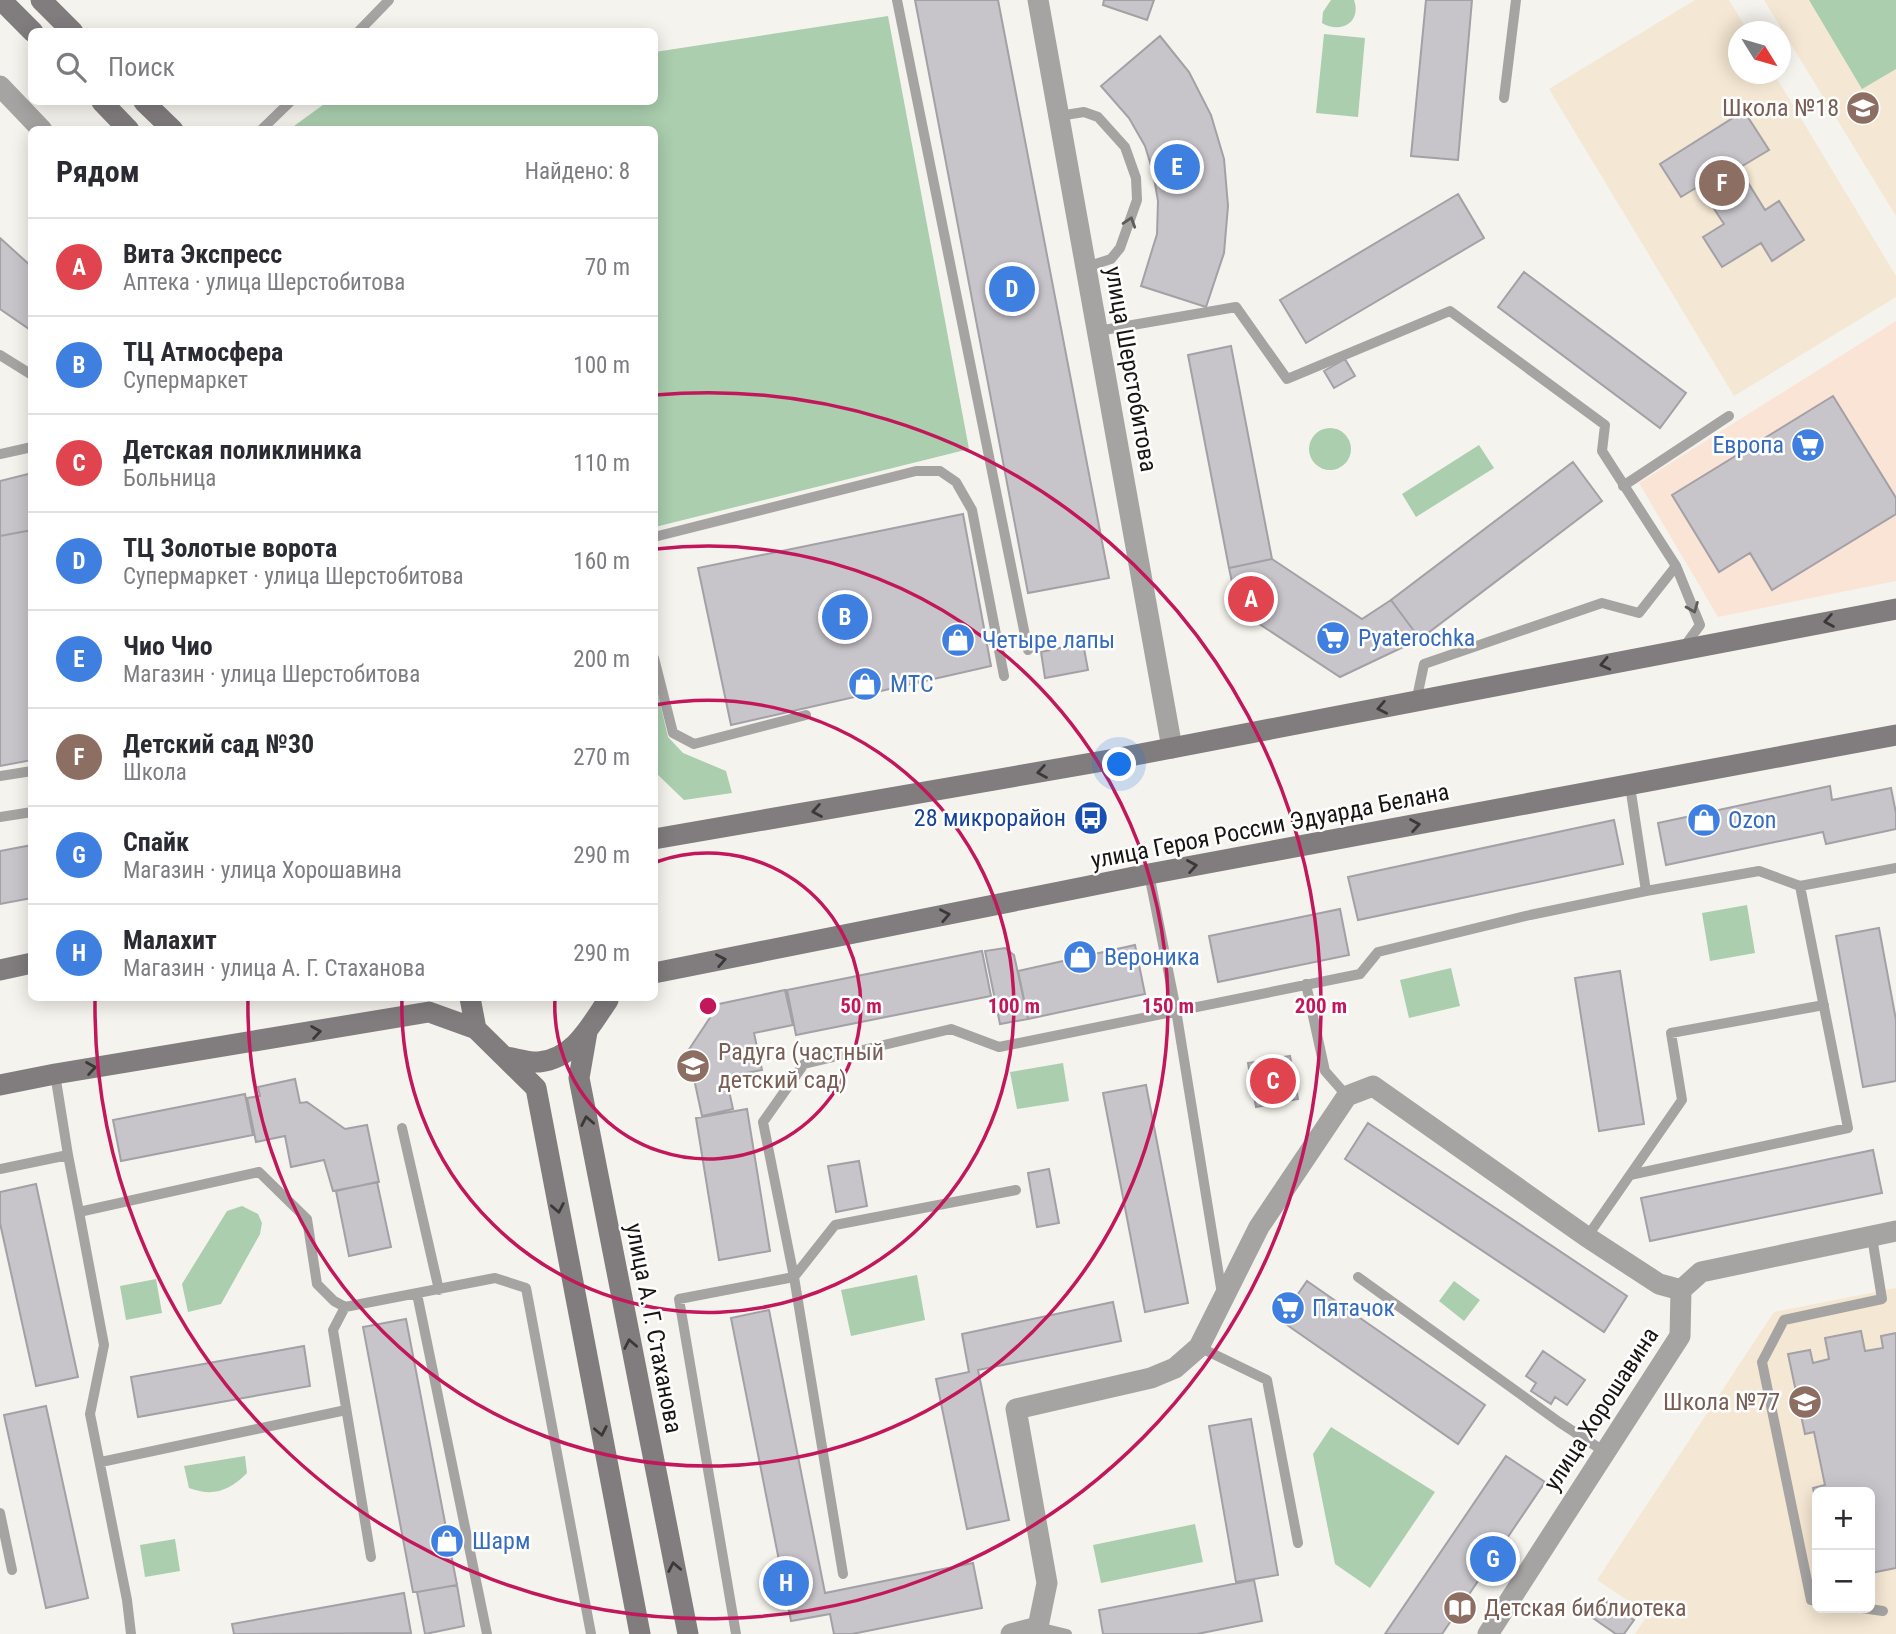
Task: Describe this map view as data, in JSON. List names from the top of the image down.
{
  "streets": {
    "street": [
      "улица Шерстобитова",
      "улица Героя России Эдуарда Белана",
      "улица А. Г. Стаханова",
      "улица Хорошавина"
    ]
  },
  "places": {
    "school or university": ["Школа №18", "Радуга (частный детский сад)", "Школа №77"],
    "supermarket": ["Европа", "Pyaterochka", "Пятачок"],
    "shop": [
      "Четыре лапы",
      "МТС",
      "Ozon",
      "Вероника",
      "Шарм"
    ],
    "bus stop": ["28 микрорайон"],
    "library": ["Детская библиотека"]
  },
  "north": "bottom right",
  "page": {
    "search": "Поиск",
    "heading": ["Рядом", "Найдено: 8"],
    "pins": [
      "E",
      "F",
      "D",
      "A",
      "B",
      "C",
      "G",
      "H"
    ],
    "list": [
      {
        "mark": "A",
        "name": "Вита Экспресс",
        "note": "Аптека · улица Шерстобитова",
        "value": "70 m"
      },
      {
        "mark": "B",
        "name": "ТЦ Атмосфера",
        "note": "Супермаркет",
        "value": "100 m"
      },
      {
        "mark": "C",
        "name": "Детская поликлиника",
        "note": "Больница",
        "value": "110 m"
      },
      {
        "mark": "D",
        "name": "ТЦ Золотые ворота",
        "note": "Супермаркет · улица Шерстобитова",
        "value": "160 m"
      },
      {
        "mark": "E",
        "name": "Чио Чио",
        "note": "Магазин · улица Шерстобитова",
        "value": "200 m"
      },
      {
        "mark": "F",
        "name": "Детский сад №30",
        "note": "Школа",
        "value": "270 m"
      },
      {
        "mark": "G",
        "name": "Спайк",
        "note": "Магазин · улица Хорошавина",
        "value": "290 m"
      },
      {
        "mark": "H",
        "name": "Малахит",
        "note": "Магазин · улица А. Г. Стаханова",
        "value": "290 m"
      }
    ],
    "map_buttons": ["+", "−"]
  },
  "rings": [
    "50 m",
    "100 m",
    "150 m",
    "200 m"
  ]
}
